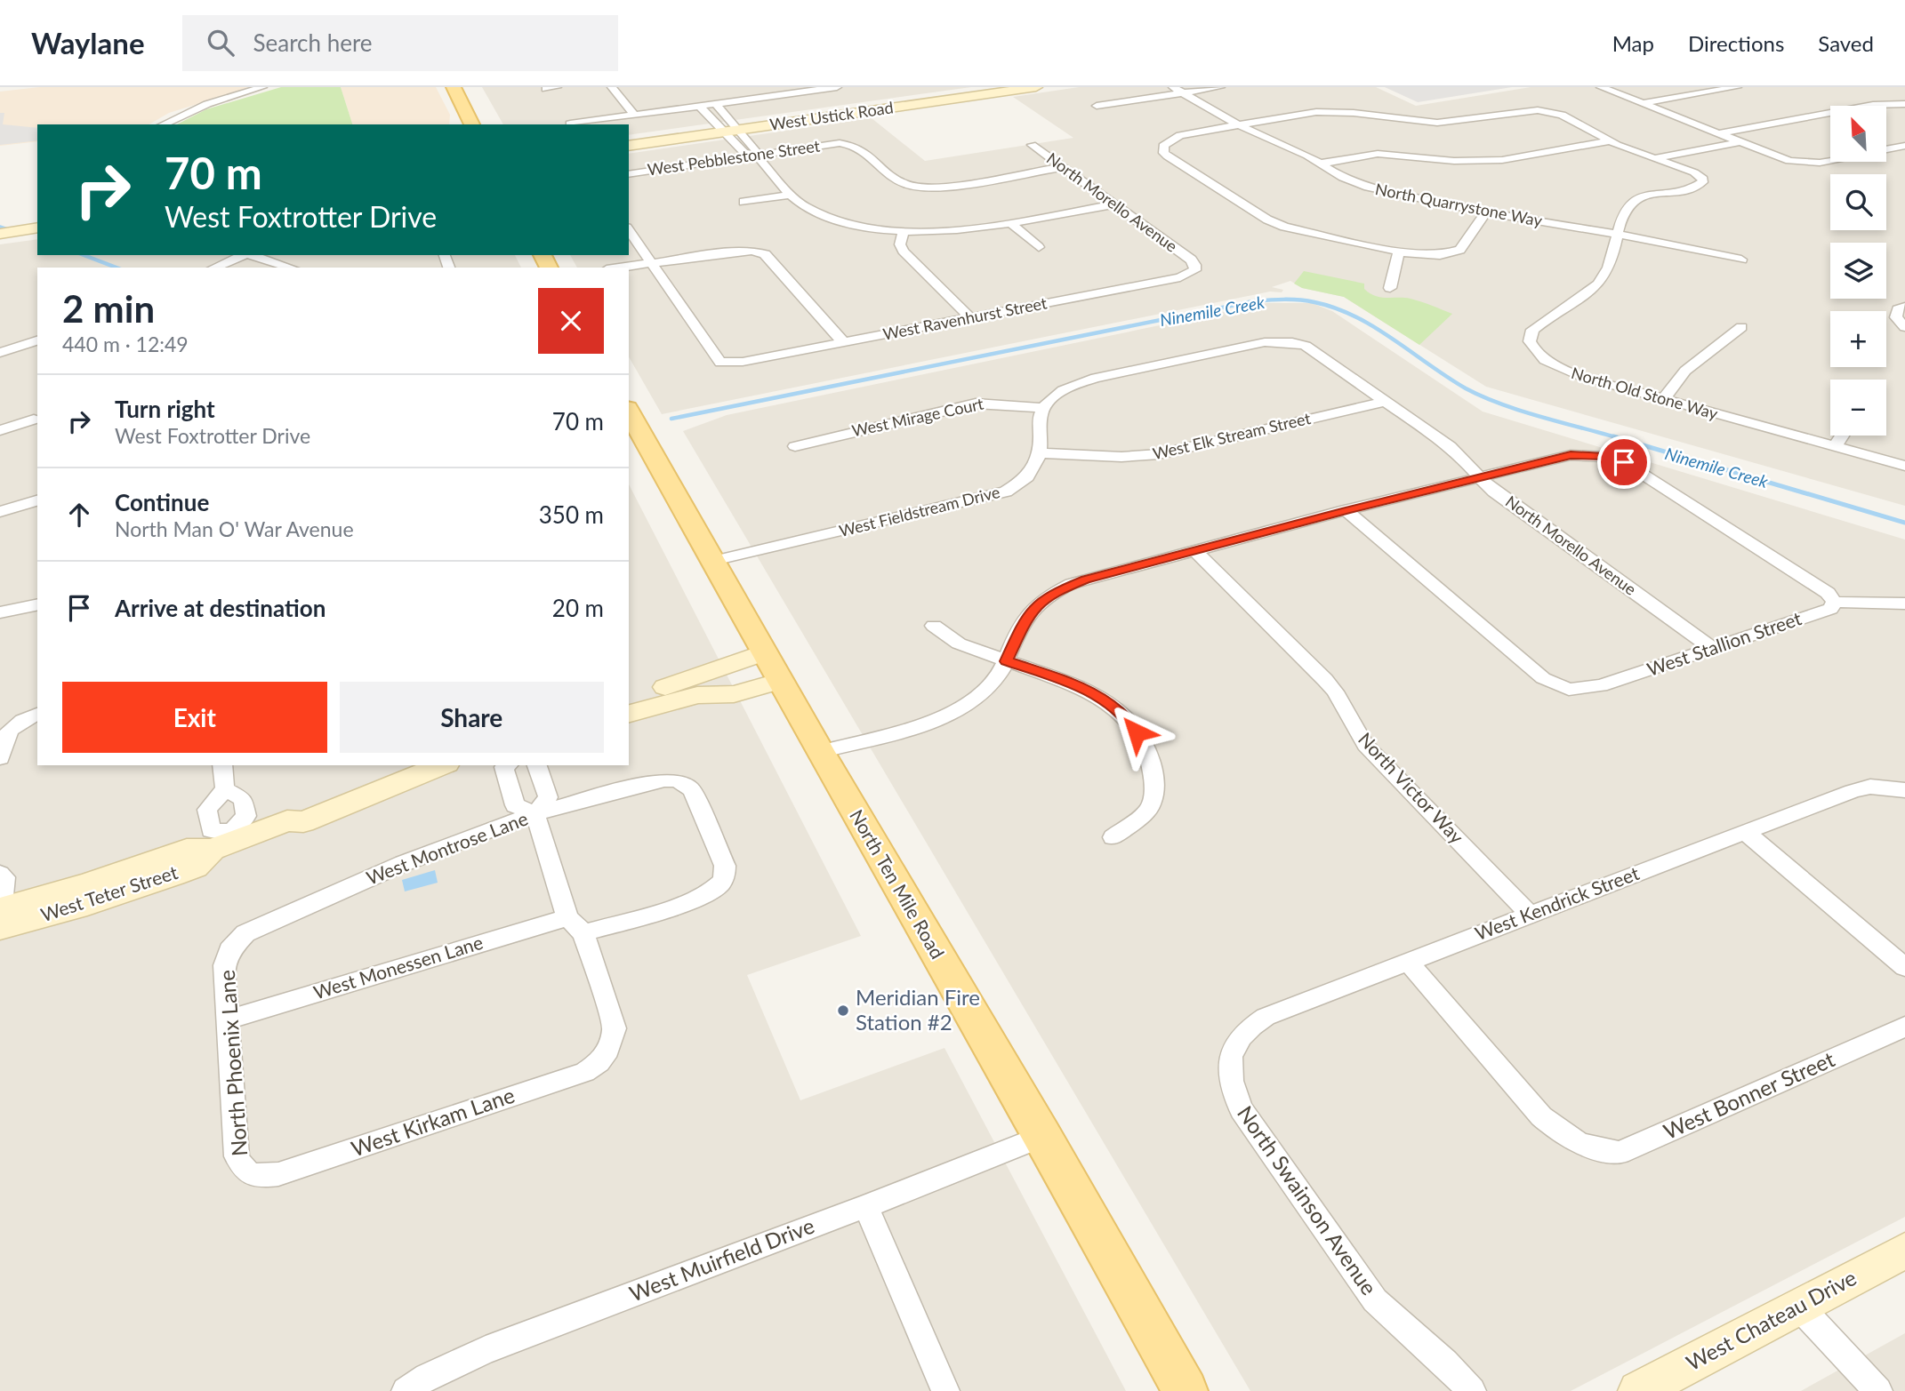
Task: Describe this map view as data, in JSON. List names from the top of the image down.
{
  "streets": {
    "main road": ["North Ten Mile Road"],
    "street": [
      "West Ustick Road",
      "West Pebblestone Street",
      "North Morello Avenue",
      "North Quarrystone Way",
      "West Ravenhurst Street",
      "North Old Stone Way",
      "West Mirage Court",
      "West Elk Stream Street",
      "West Fieldstream Drive",
      "West Stallion Street",
      "North Victor Way",
      "West Montrose Lane",
      "West Teter Street",
      "West Kendrick Street",
      "West Monessen Lane",
      "North Phoenix Lane",
      "West Bonner Street",
      "West Kirkam Lane",
      "North Swainson Avenue",
      "West Muirfield Drive",
      "West Chateau Drive"
    ]
  },
  "crossings": [
    ["West Pebblestone Street", "North Morello Avenue"],
    ["North Morello Avenue", "West Ravenhurst Street"],
    ["North Morello Avenue", "West Mirage Court"],
    ["North Morello Avenue", "West Elk Stream Street"],
    ["North Morello Avenue", "West Stallion Street"],
    ["North Quarrystone Way", "North Old Stone Way"],
    ["West Elk Stream Street", "West Fieldstream Drive"],
    ["West Fieldstream Drive", "North Ten Mile Road"],
    ["North Victor Way", "West Kendrick Street"],
    ["West Montrose Lane", "North Phoenix Lane"],
    ["West Montrose Lane", "West Kirkam Lane"],
    ["North Ten Mile Road", "West Muirfield Drive"],
    ["West Kendrick Street", "West Bonner Street"],
    ["West Kendrick Street", "North Swainson Avenue"],
    ["West Monessen Lane", "North Phoenix Lane"],
    ["North Phoenix Lane", "West Kirkam Lane"]
  ],
  "water": ["Ninemile Creek"],
  "places": ["Meridian Fire Station #2"],
  "north": "top left",
  "page": {
    "header": "Waylane",
    "search": "Search here",
    "nav": ["Map", "Directions", "Saved"],
    "map_buttons": ["+", "−"],
    "turn": ["70 m", "West Foxtrotter Drive"],
    "heading": ["2 min", "440 m · 12:49"],
    "list": [
      {
        "name": "Turn right",
        "note": "West Foxtrotter Drive",
        "value": "70 m"
      },
      {
        "name": "Continue",
        "note": "North Man O' War Avenue",
        "value": "350 m"
      },
      {
        "name": "Arrive at destination",
        "value": "20 m"
      }
    ],
    "buttons": ["Exit", "Share"]
  }
}
